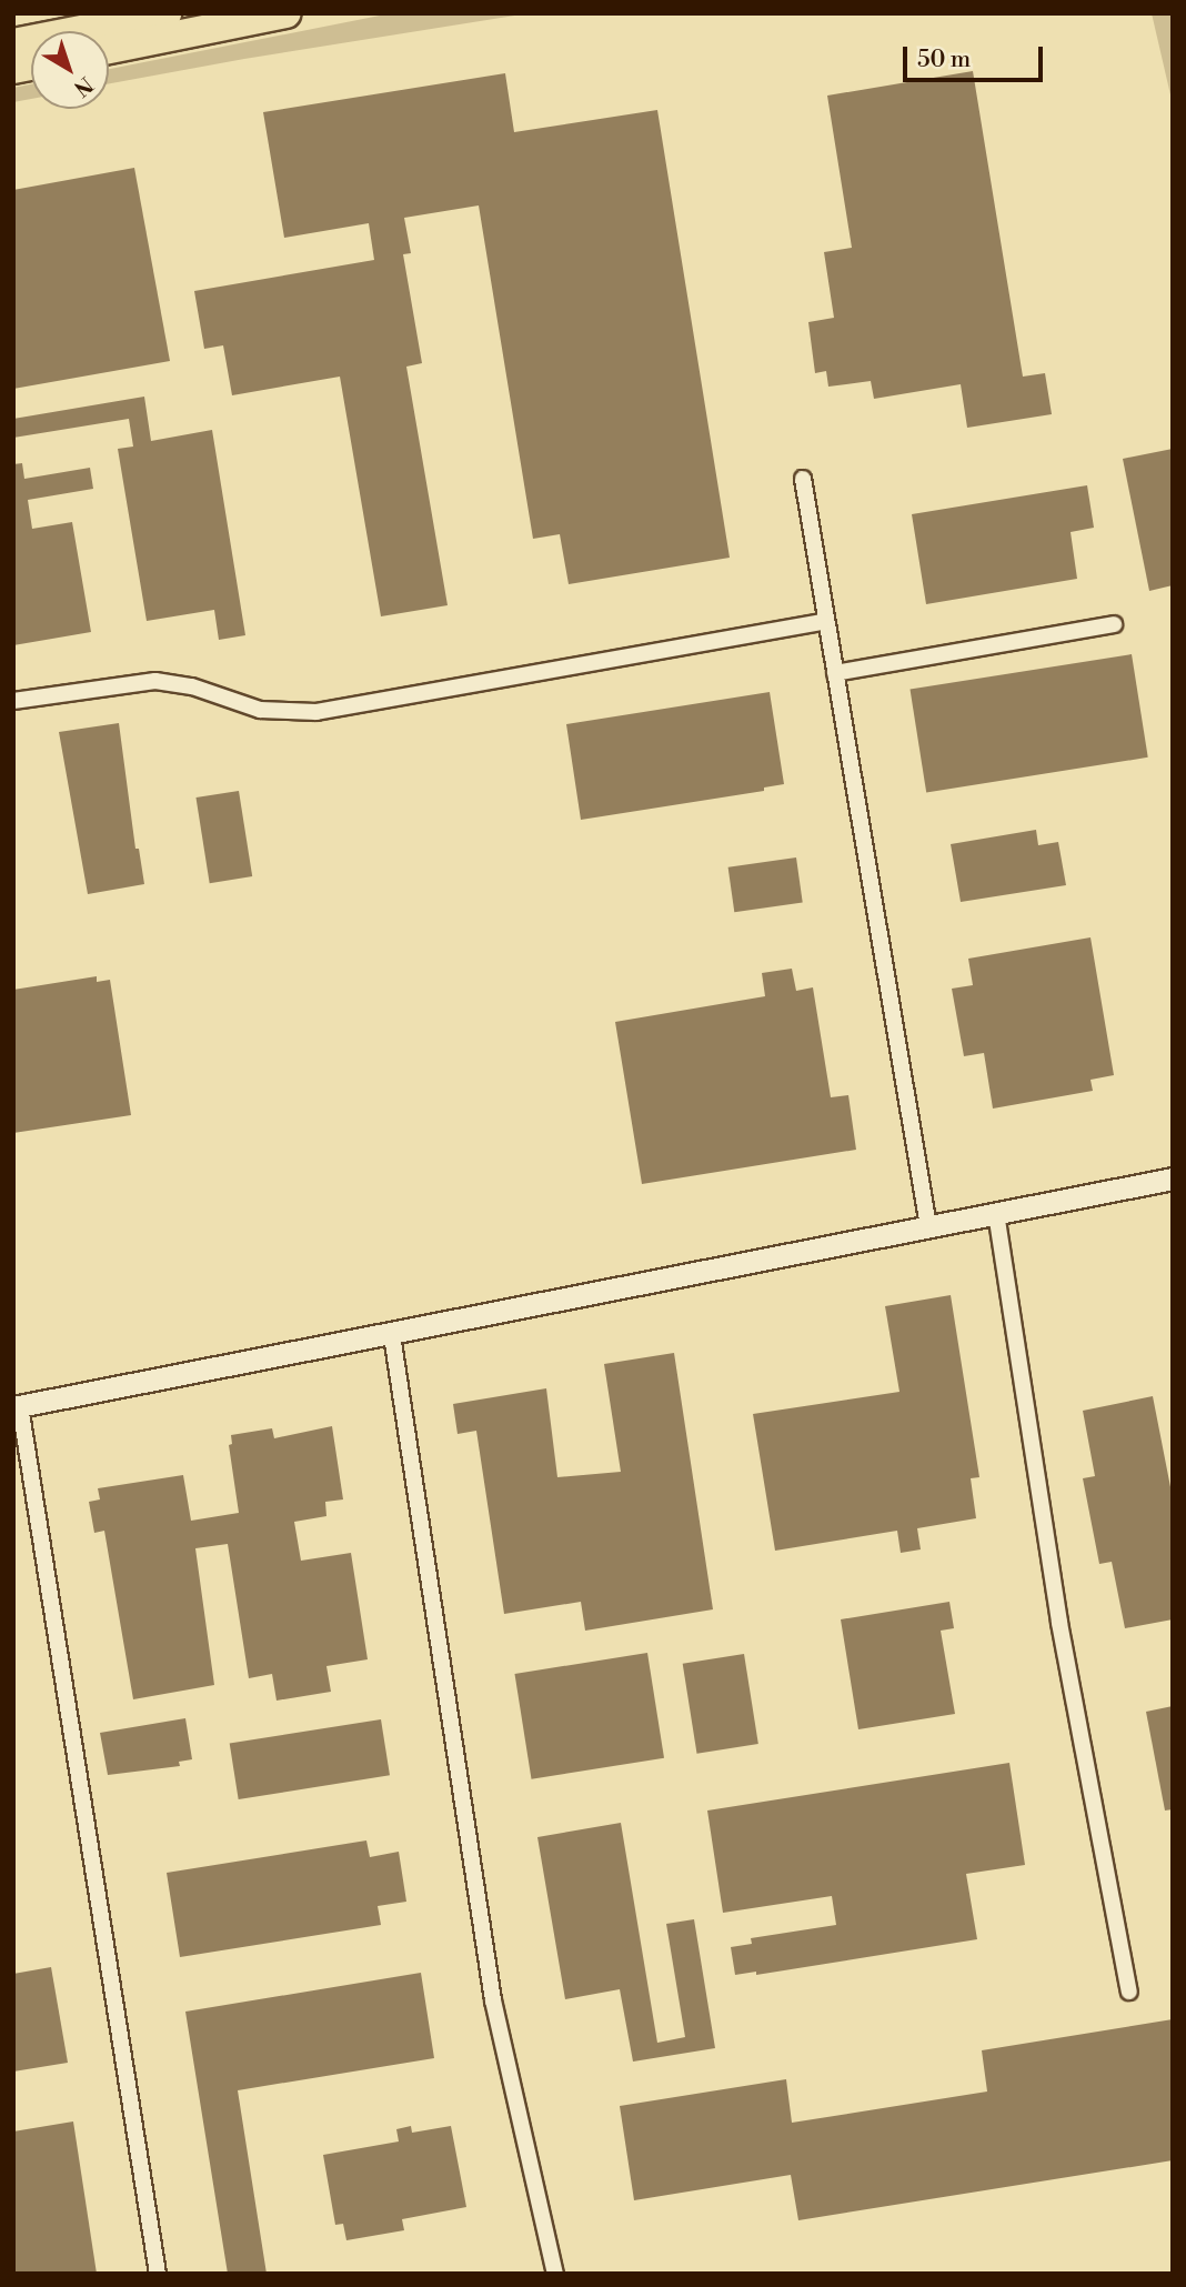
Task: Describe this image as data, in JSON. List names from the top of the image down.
{
  "scale_bar": "50 m",
  "north": "bottom right"
}
